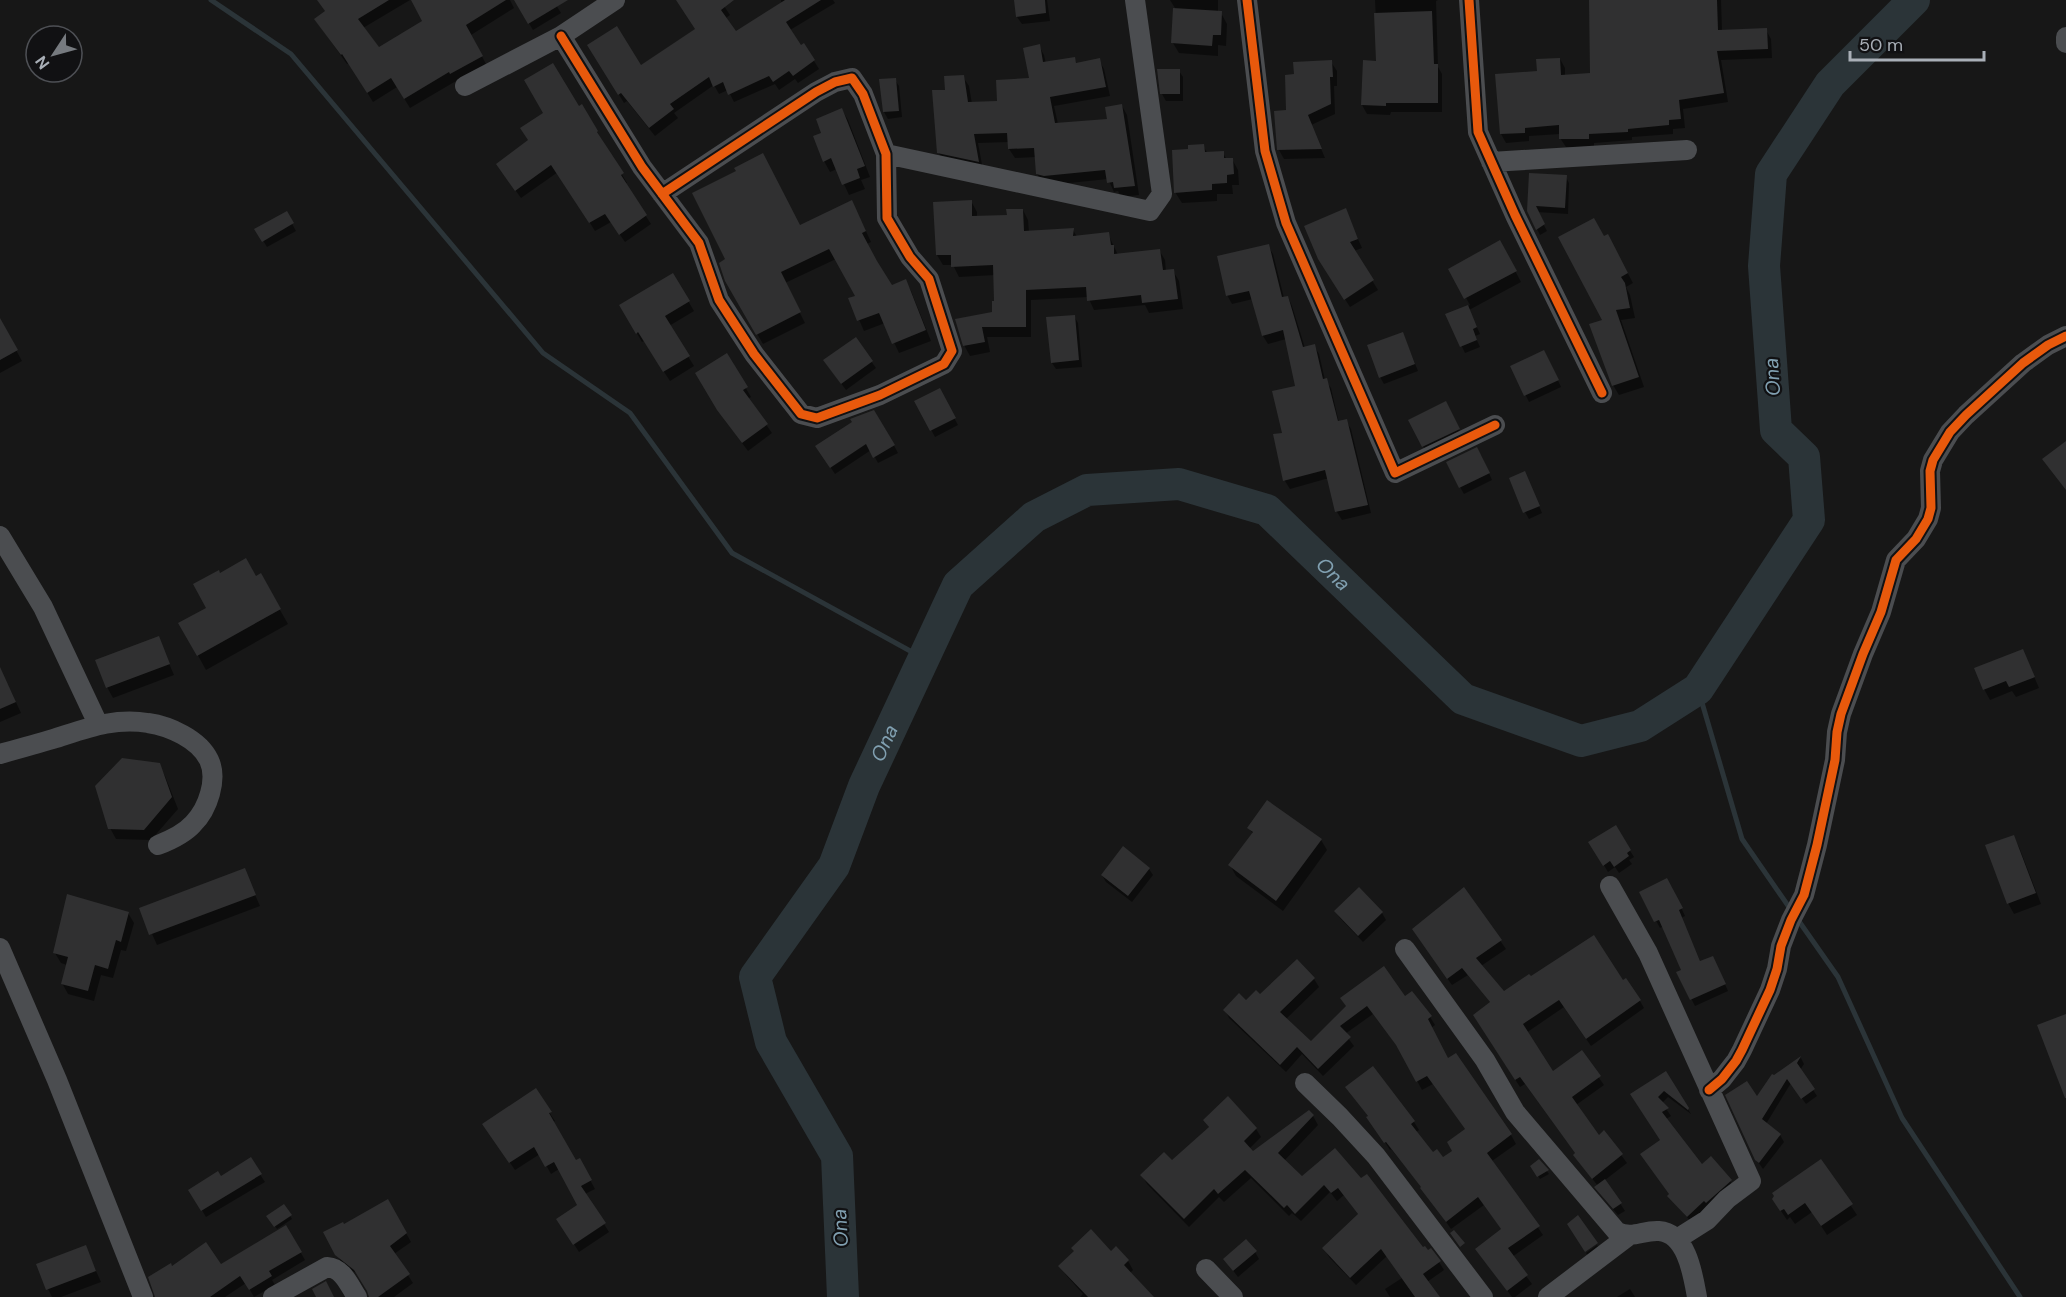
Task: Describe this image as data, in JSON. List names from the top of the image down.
{
  "water": ["Ona"],
  "scale_bar": "50 m",
  "north": "bottom left"
}
